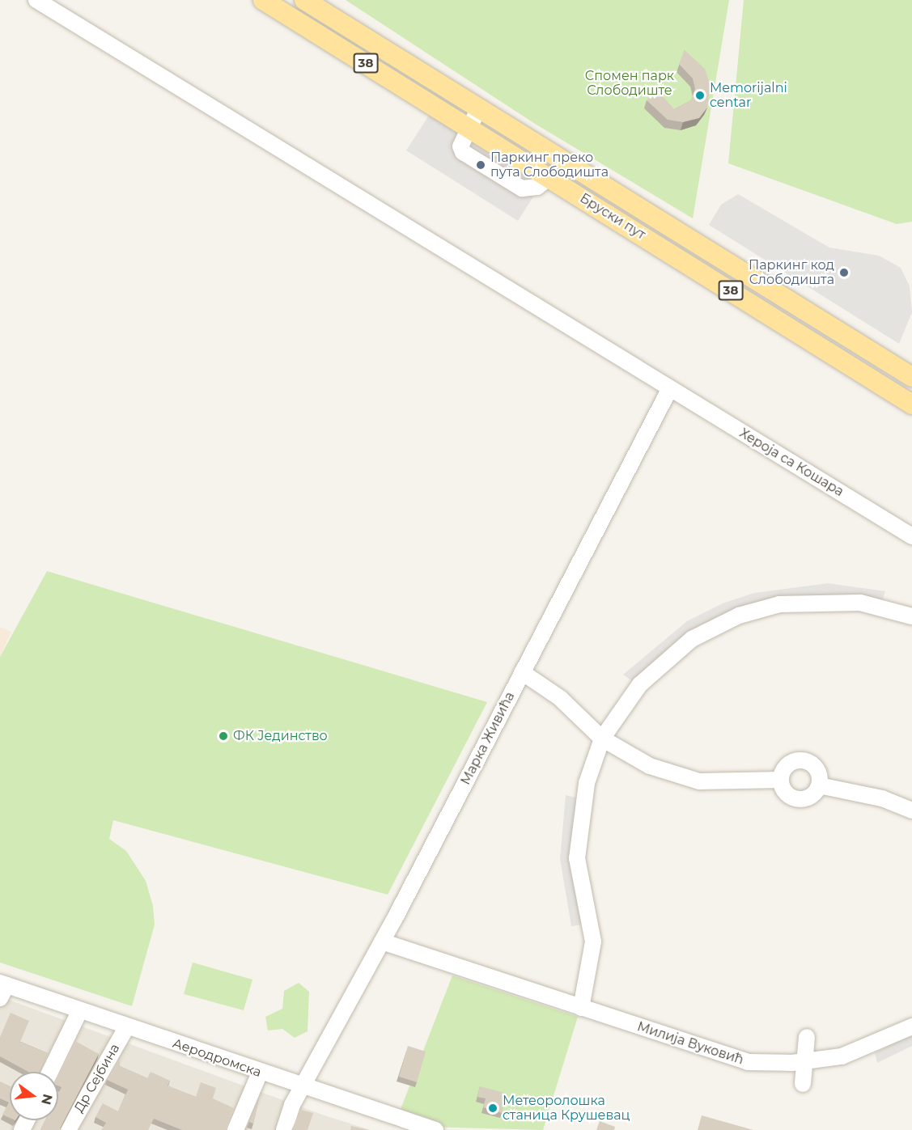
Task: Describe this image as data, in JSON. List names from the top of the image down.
{
  "streets": {
    "main road": ["38", "Бруски пут"],
    "street": [
      "Хероја са Кошара",
      "Марка Живића",
      "Милија Вуковић",
      "Аеродромска",
      "Др Сејбина"
    ]
  },
  "crossings": [
    ["Хероја са Кошара", "Марка Живића"],
    ["Марка Живића", "Милија Вуковић"],
    ["Марка Живића", "Аеродромска"],
    ["Аеродромска", "Др Сејбина"]
  ],
  "parks": ["Спомен парк Слободиште"],
  "places": [
    "Memorijalni centar",
    "Паркинг преко пута Слободишта",
    "Паркинг код Слободишта",
    "ФК Јединство",
    "Метеоролошка станица Крушевац"
  ],
  "north": "right"
}
